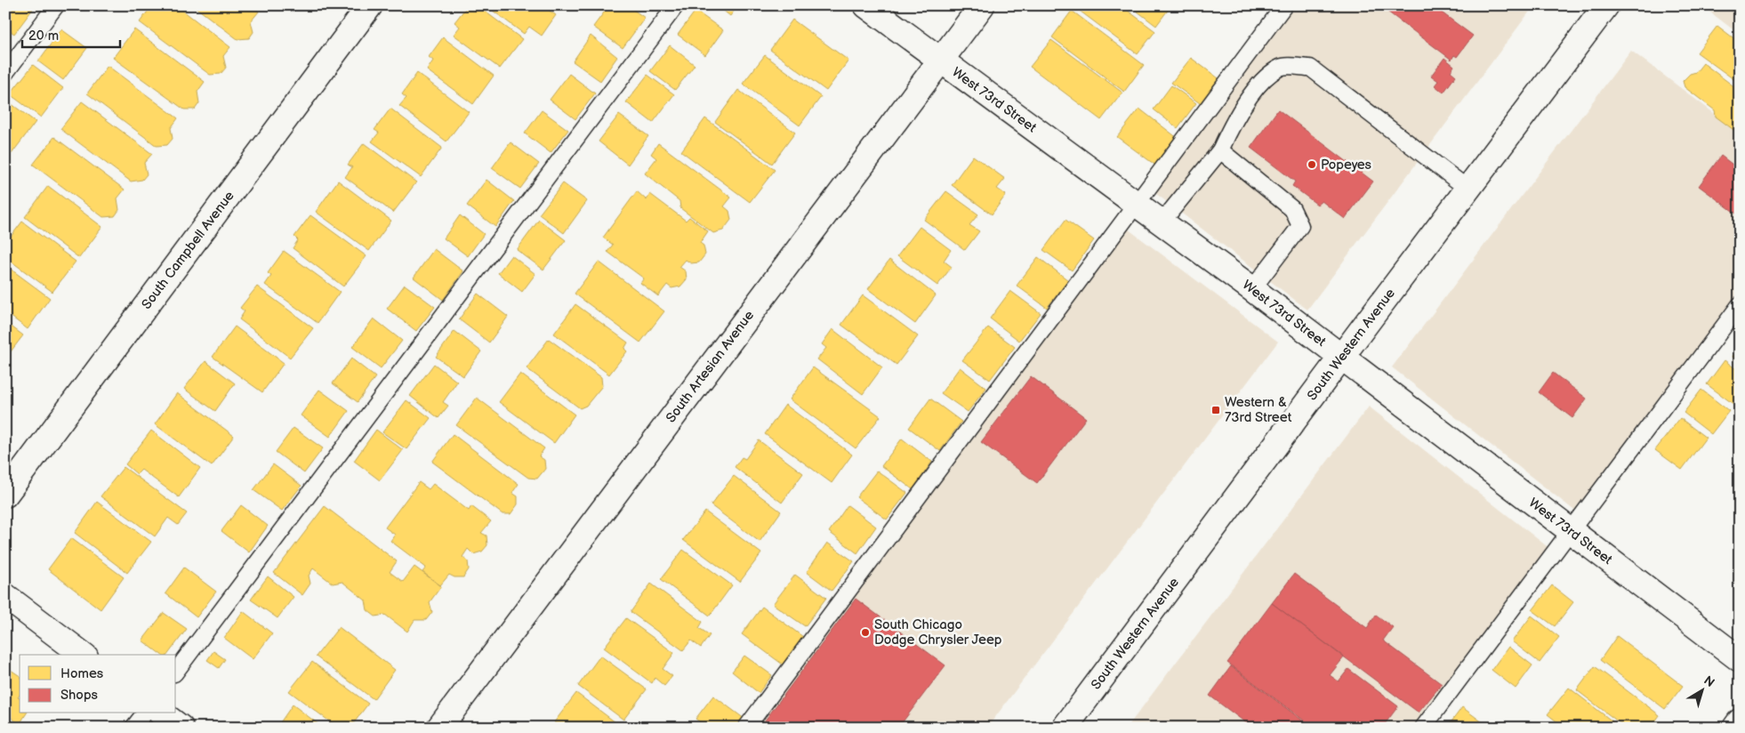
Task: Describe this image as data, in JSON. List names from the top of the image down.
{
  "streets": {
    "street": [
      "West 73rd Street",
      "South Campbell Avenue",
      "South Western Avenue",
      "South Artesian Avenue"
    ]
  },
  "crossings": [
    ["West 73rd Street", "South Western Avenue"],
    ["West 73rd Street", "South Artesian Avenue"]
  ],
  "places": {
    "other": ["Popeyes", "South Chicago Dodge Chrysler Jeep"],
    "transit": ["Western & 73rd Street"]
  },
  "legend": ["Homes", "Shops"],
  "scale_bar": "20 m",
  "north": "top right"
}
